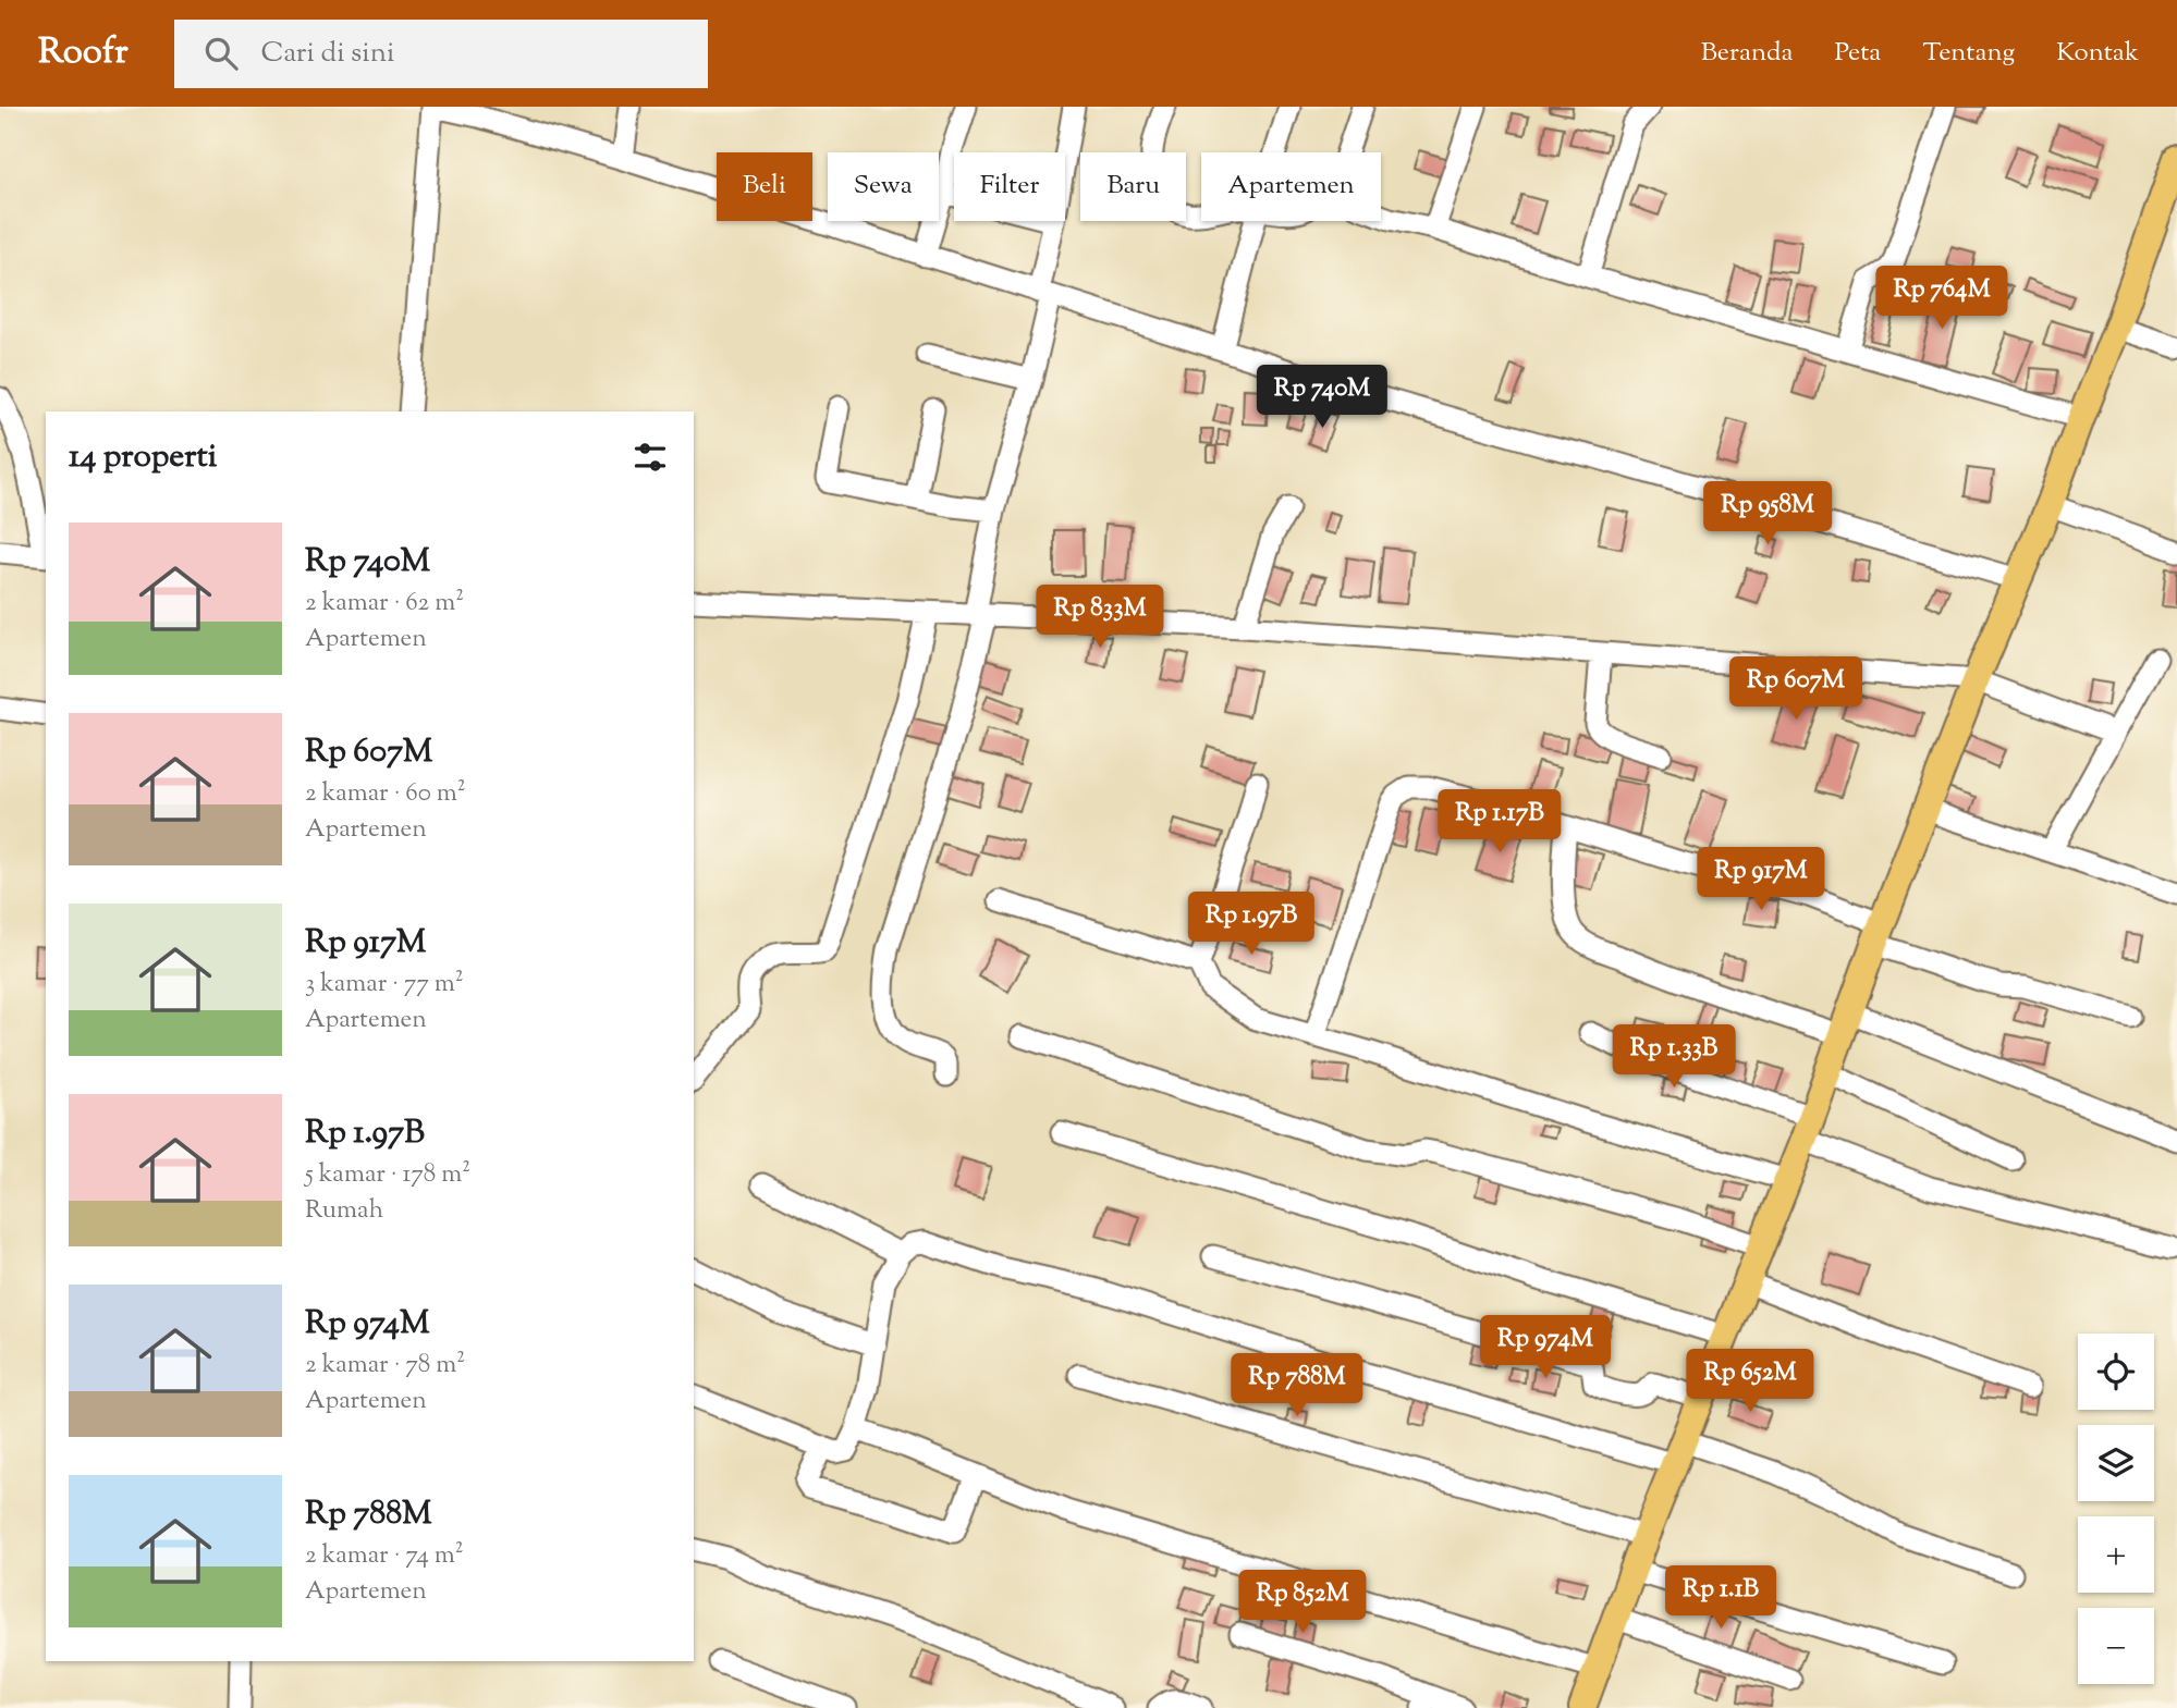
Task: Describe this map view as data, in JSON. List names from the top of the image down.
{
  "page": {
    "header": "Roofr",
    "search": "Cari di sini",
    "nav": [
      "Beranda",
      "Peta",
      "Tentang",
      "Kontak"
    ],
    "chip": [
      "Beli",
      "Sewa",
      "Filter",
      "Baru",
      "Apartemen"
    ],
    "price": [
      "Rp 764M",
      "Rp 740M",
      "Rp 958M",
      "Rp 833M",
      "Rp 607M",
      "Rp 1.17B",
      "Rp 917M",
      "Rp 1.97B",
      "Rp 1.33B",
      "Rp 974M",
      "Rp 652M",
      "Rp 788M",
      "Rp 1.1B",
      "Rp 852M"
    ],
    "heading": "14 properti",
    "list": [
      {
        "name": "Rp 740M",
        "note": "2 kamar · 62 m² · Apartemen"
      },
      {
        "name": "Rp 607M",
        "note": "2 kamar · 60 m² · Apartemen"
      },
      {
        "name": "Rp 917M",
        "note": "3 kamar · 77 m² · Apartemen"
      },
      {
        "name": "Rp 1.97B",
        "note": "5 kamar · 178 m² · Rumah"
      },
      {
        "name": "Rp 974M",
        "note": "2 kamar · 78 m² · Apartemen"
      },
      {
        "name": "Rp 788M",
        "note": "2 kamar · 74 m² · Apartemen"
      }
    ],
    "map_buttons": ["+", "−"]
  }
}
